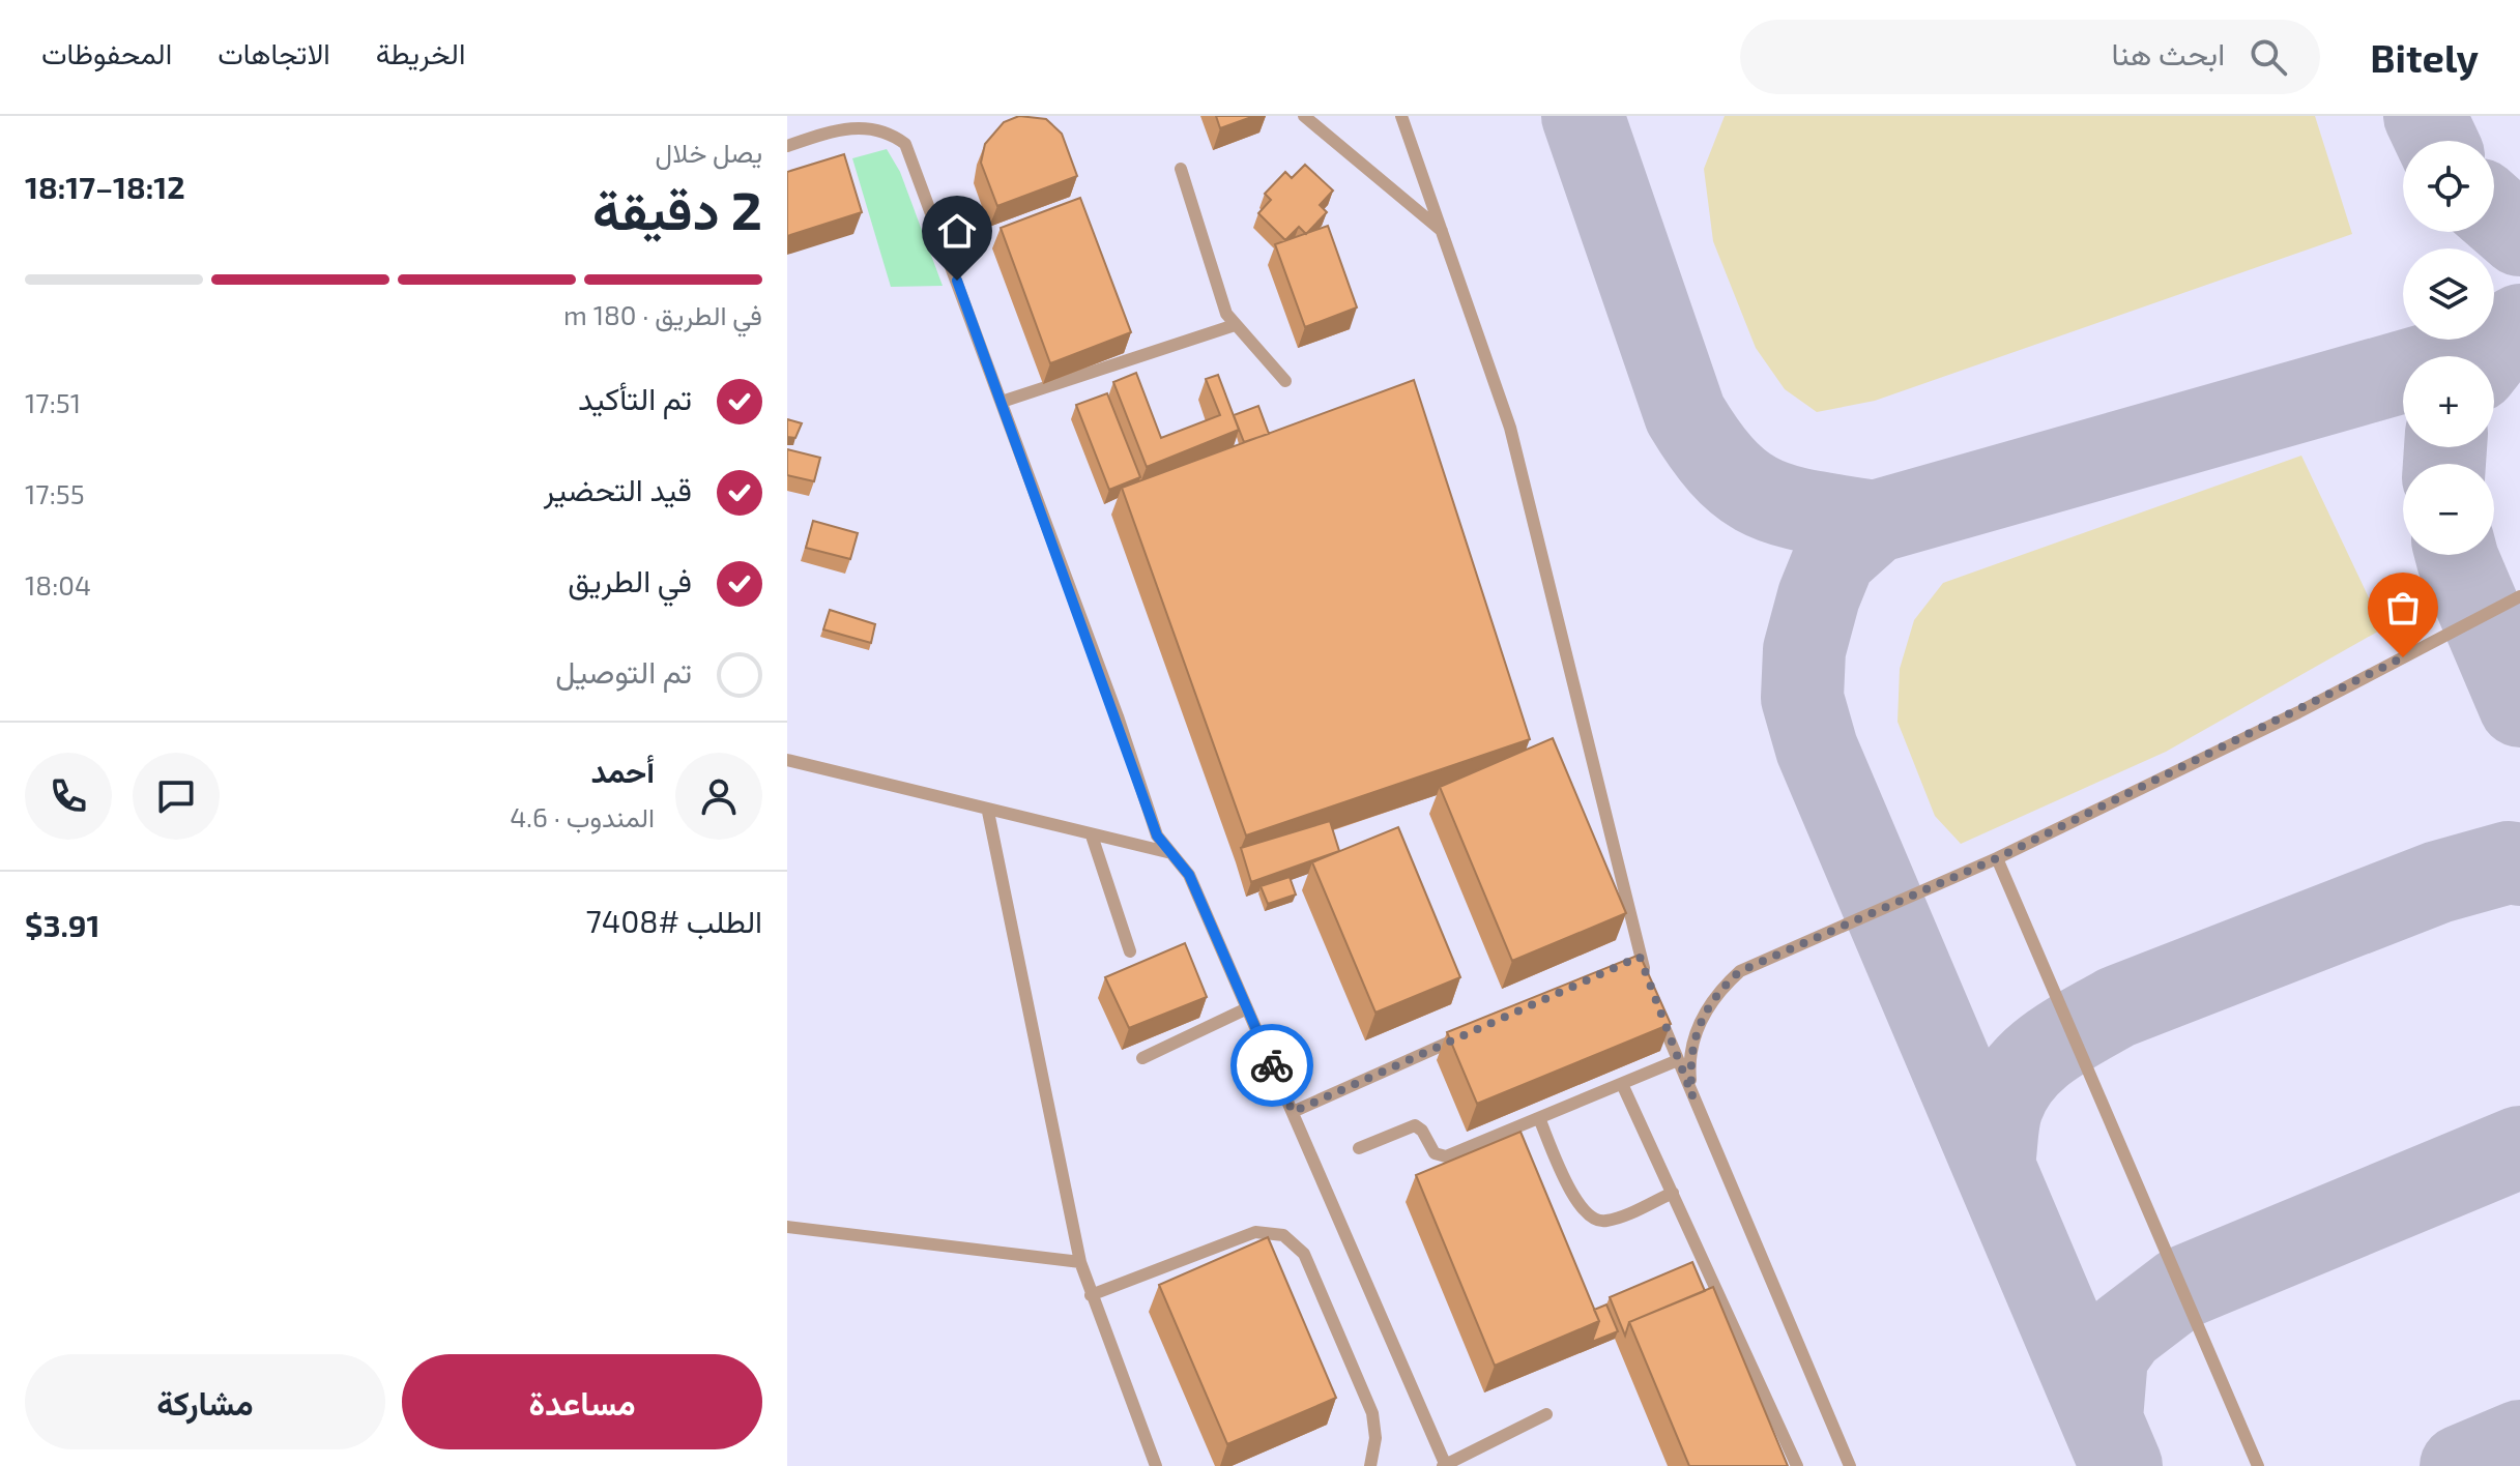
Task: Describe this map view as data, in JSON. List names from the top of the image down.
{
  "page": {
    "header": "Bitely",
    "search": "ابحث هنا",
    "nav": ["الخريطة", "الاتجاهات", "المحفوظات"],
    "heading": ["2 دقيقة", "يصل خلال", "18:12–18:17"],
    "panel": [
      "أحمد",
      "المندوب · 4.6",
      "الطلب #7408",
      "$3.91"
    ],
    "map_buttons": ["+", "−"],
    "bar": "في الطريق · 180 m",
    "list": [
      ["تم التأكيد", "17:51"],
      ["قيد التحضير", "17:55"],
      ["في الطريق", "18:04"],
      "تم التوصيل"
    ],
    "buttons": ["مساعدة", "مشاركة"]
  }
}
